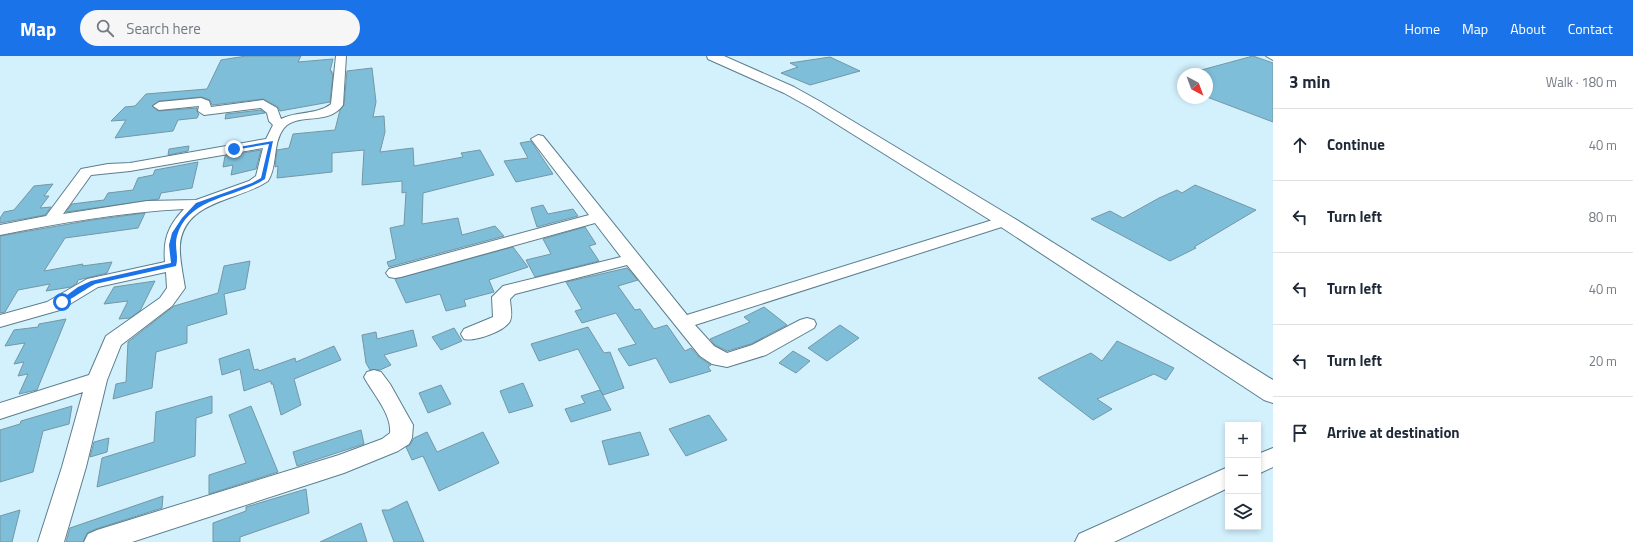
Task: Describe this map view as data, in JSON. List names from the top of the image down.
{
  "north": "bottom right",
  "page": {
    "header": "Map",
    "search": "Search here",
    "nav": [
      "Home",
      "Map",
      "About",
      "Contact"
    ],
    "heading": ["3 min", "Walk · 180 m"],
    "list": [
      ["Continue", "40 m"],
      ["Turn left", "80 m"],
      ["Turn left", "40 m"],
      ["Turn left", "20 m"],
      "Arrive at destination"
    ],
    "map_buttons": ["+", "−"]
  }
}
